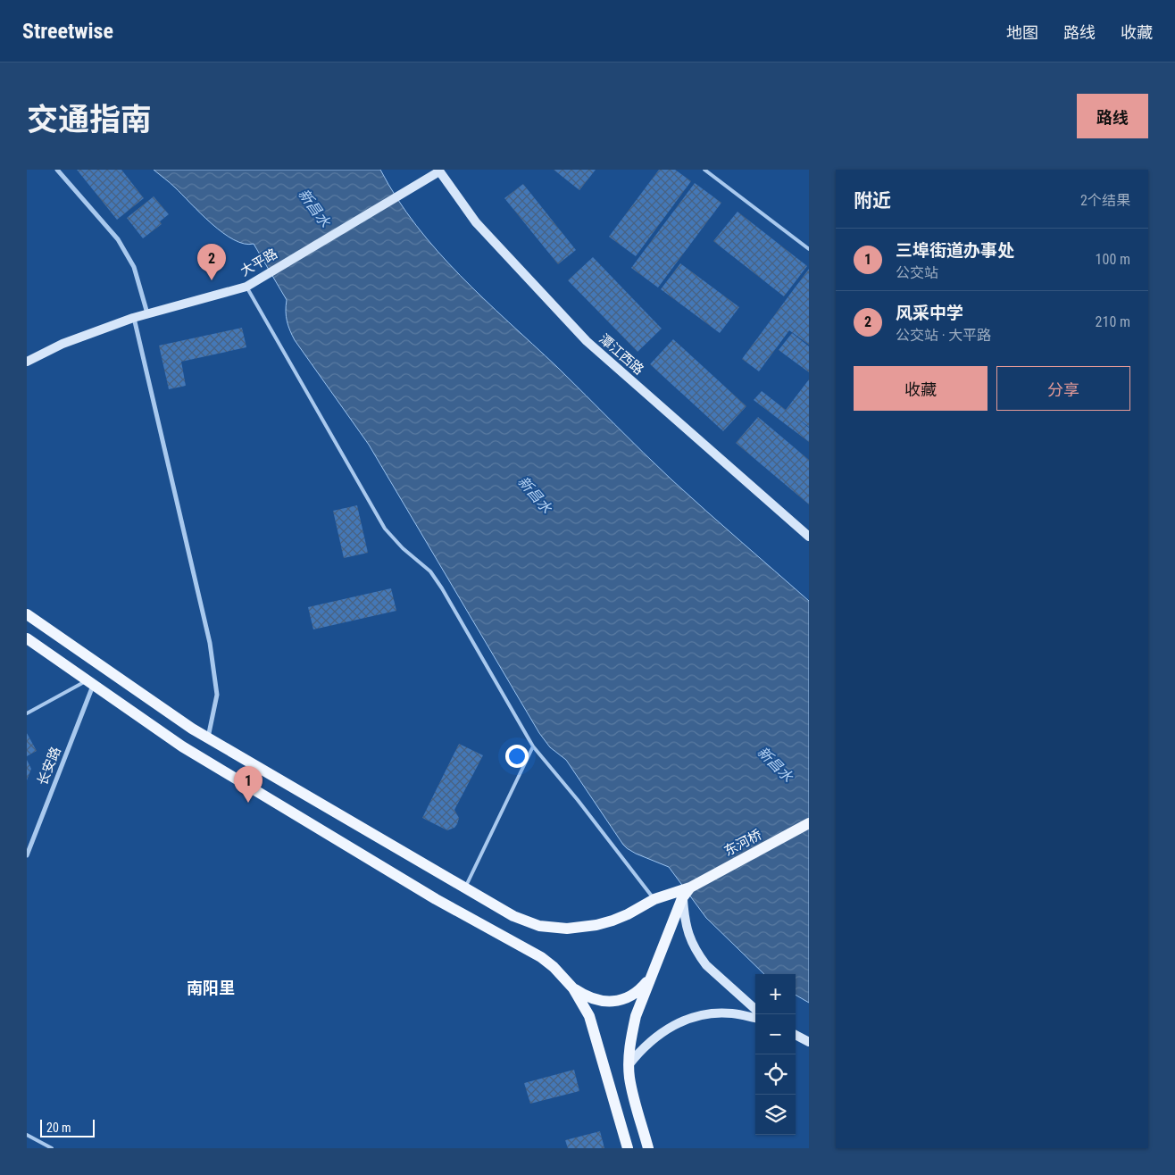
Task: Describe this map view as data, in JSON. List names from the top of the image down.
{
  "streets": {
    "main road": ["东河桥"],
    "street": ["大平路", "潭江西路", "长安路"]
  },
  "crossings": [
    ["大平路", "潭江西路"]
  ],
  "districts": ["南阳里"],
  "water": ["新昌水"],
  "scale_bar": "20 m",
  "page": {
    "header": "Streetwise",
    "nav": ["地图", "路线", "收藏"],
    "title": "交通指南",
    "buttons": [
      "路线",
      ["收藏", "分享"]
    ],
    "heading": ["附近", "2个结果"],
    "list": [
      {
        "mark": "1",
        "name": "三埠街道办事处",
        "note": "公交站",
        "value": "100 m"
      },
      {
        "mark": "2",
        "name": "风采中学",
        "note": "公交站 · 大平路",
        "value": "210 m"
      }
    ],
    "pins": ["2", "1"],
    "map_buttons": ["+", "−"],
    "scale": "20 m"
  }
}
